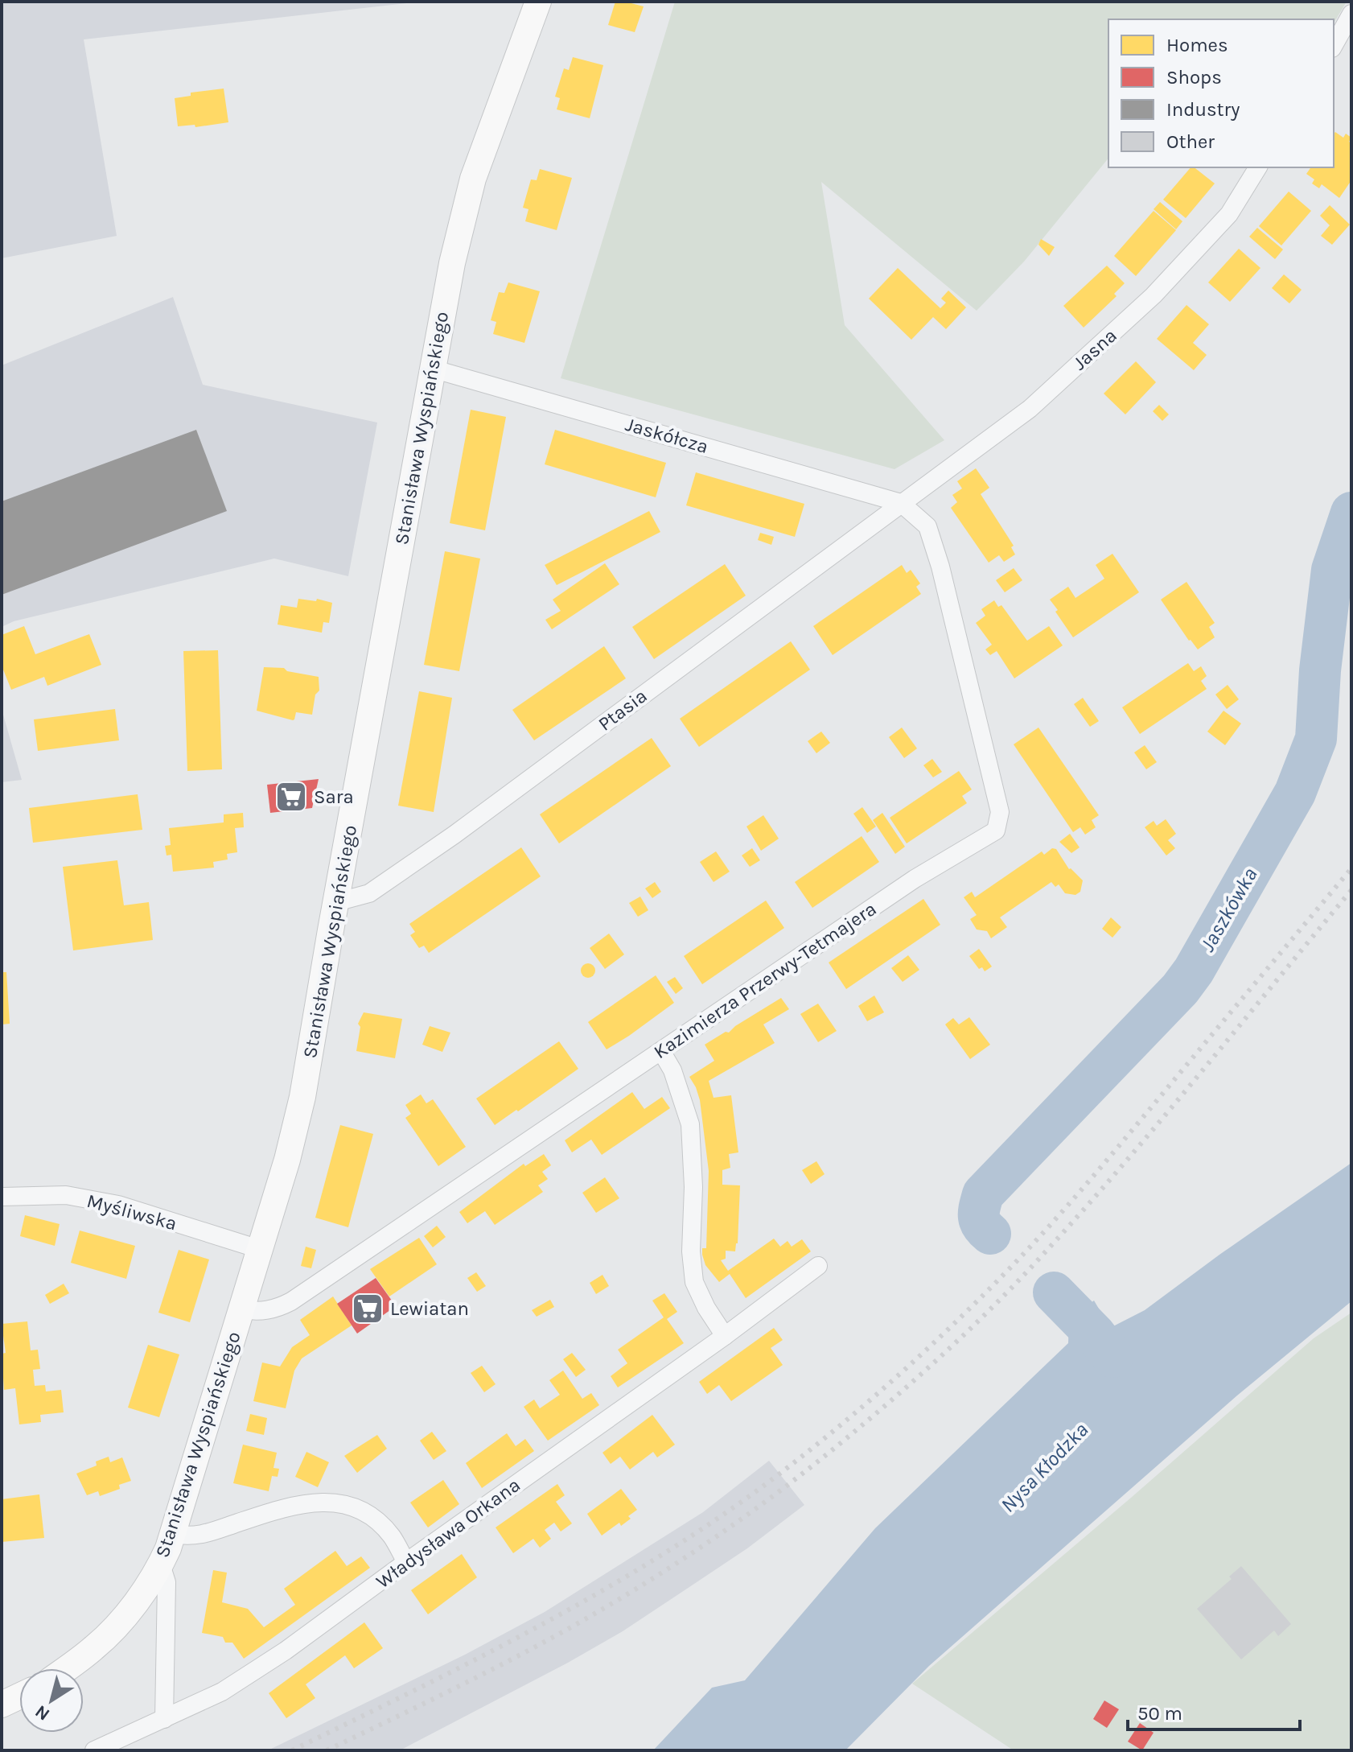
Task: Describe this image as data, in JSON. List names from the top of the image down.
{
  "streets": {
    "main road": ["Stanisława Wyspiańskiego"],
    "street": [
      "Jasna",
      "Jaskółcza",
      "Ptasia",
      "Kazimierza Przerwy-Tetmajera",
      "Myśliwska",
      "Władysława Orkana"
    ]
  },
  "crossings": [
    ["Jasna", "Jaskółcza"],
    ["Jasna", "Ptasia"],
    ["Jasna", "Kazimierza Przerwy-Tetmajera"],
    ["Stanisława Wyspiańskiego", "Jaskółcza"],
    ["Stanisława Wyspiańskiego", "Ptasia"],
    ["Stanisława Wyspiańskiego", "Kazimierza Przerwy-Tetmajera"],
    ["Stanisława Wyspiańskiego", "Myśliwska"],
    ["Jaskółcza", "Ptasia"],
    ["Jaskółcza", "Kazimierza Przerwy-Tetmajera"],
    ["Ptasia", "Kazimierza Przerwy-Tetmajera"]
  ],
  "water": ["Jaszkówka", "Nysa Kłodzka"],
  "places": {
    "supermarket": ["Sara", "Lewiatan"]
  },
  "legend": [
    "Homes",
    "Shops",
    "Industry",
    "Other"
  ],
  "scale_bar": "50 m",
  "north": "bottom left"
}
